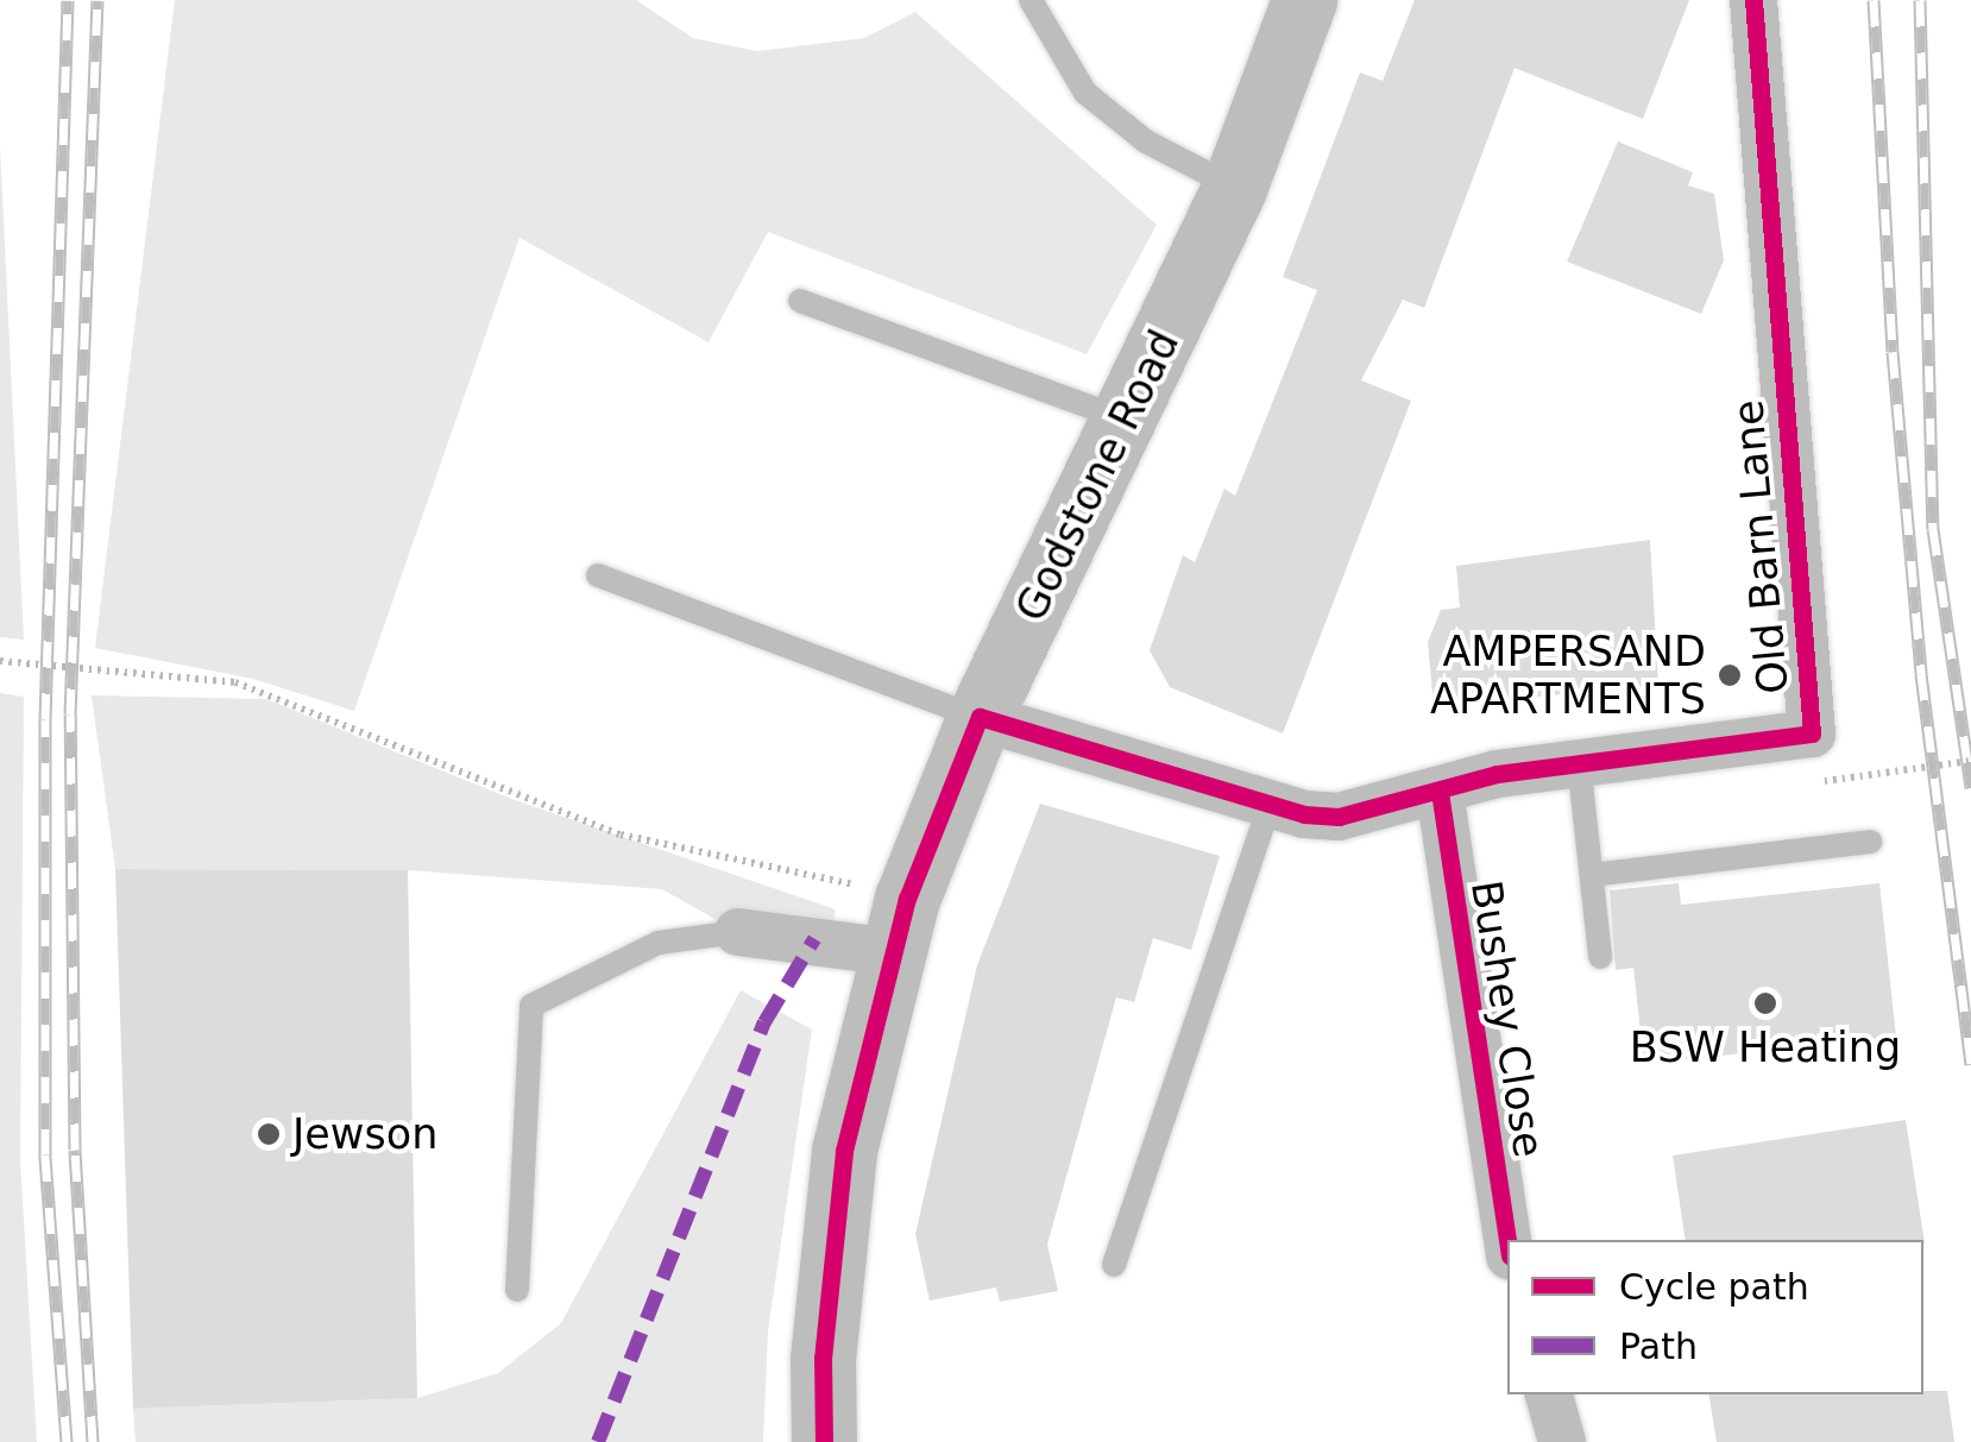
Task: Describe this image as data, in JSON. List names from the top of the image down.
{
  "streets": {
    "highway": ["Godstone Road"],
    "street": ["Old Barn Lane", "Bushey Close"]
  },
  "crossings": [
    ["Godstone Road", "Old Barn Lane"],
    ["Old Barn Lane", "Bushey Close"]
  ],
  "places": ["AMPERSAND APARTMENTS", "BSW Heating", "Jewson"],
  "legend": ["Cycle path", "Path"]
}
